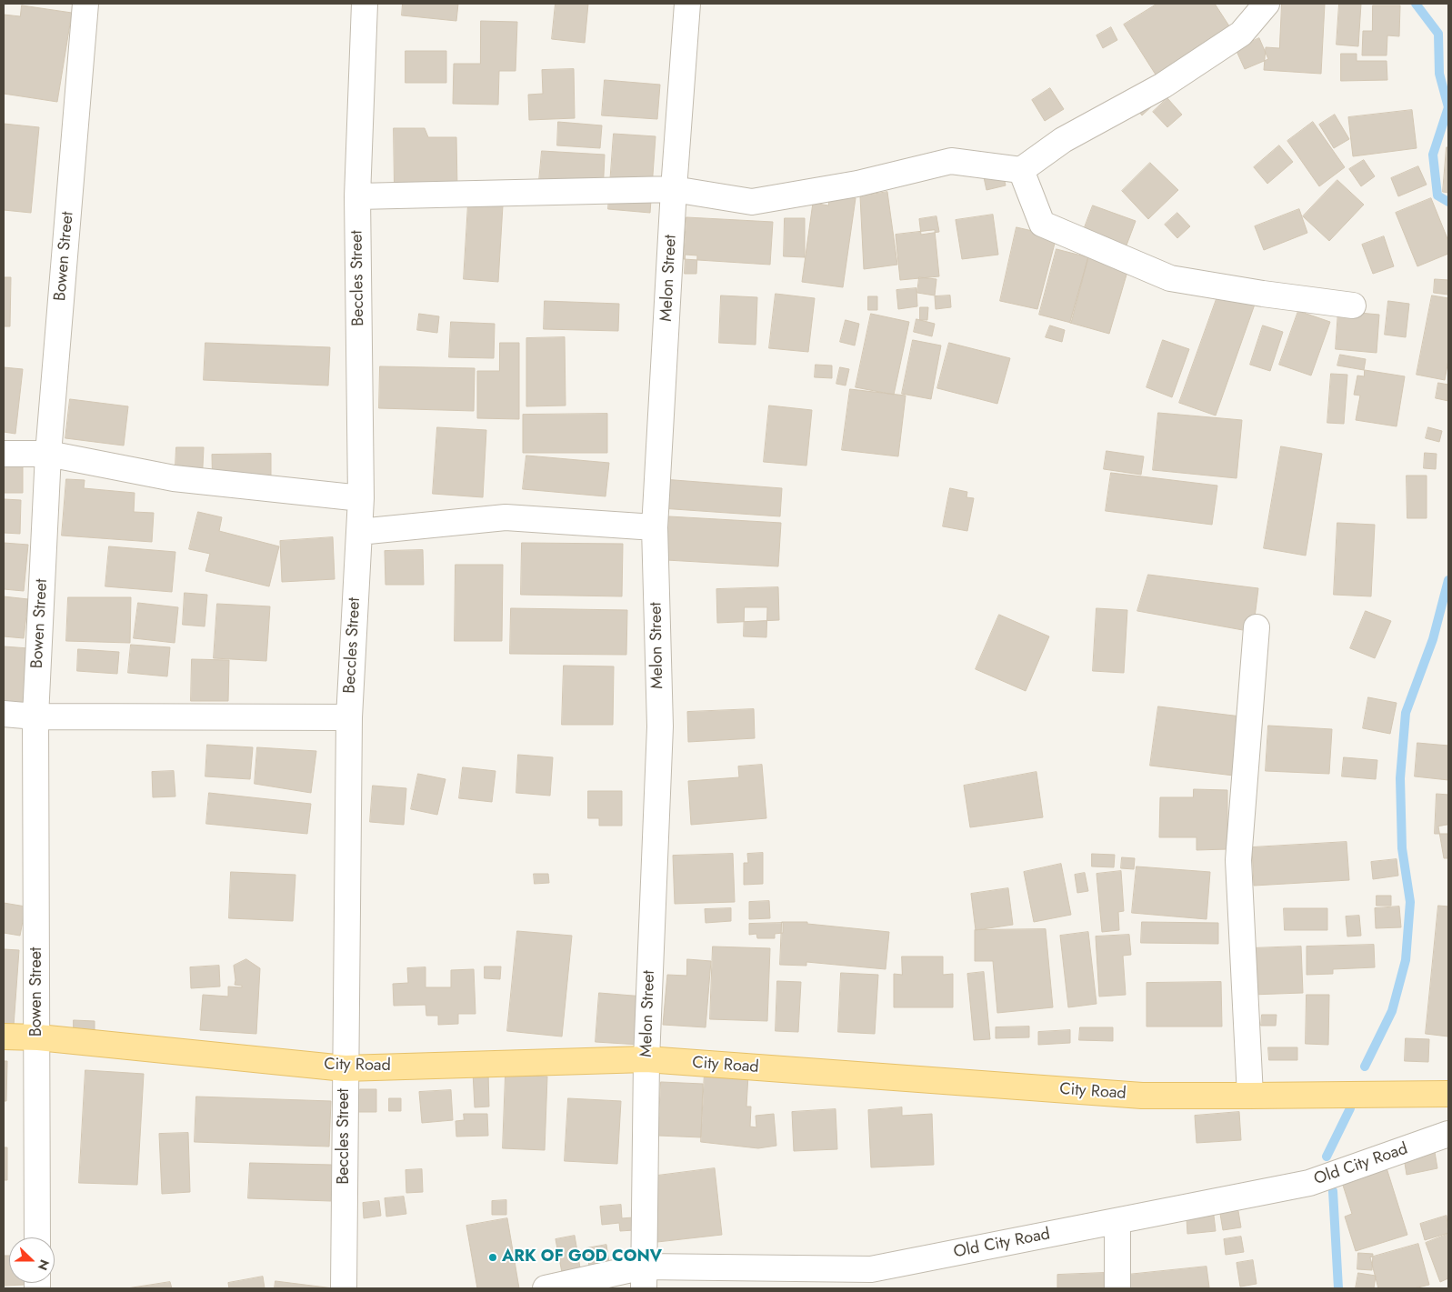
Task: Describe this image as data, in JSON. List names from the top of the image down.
{
  "streets": {
    "main road": ["City Road"],
    "street": [
      "Bowen Street",
      "Beccles Street",
      "Melon Street",
      "Old City Road"
    ]
  },
  "crossings": [
    ["Bowen Street", "City Road"],
    ["Beccles Street", "City Road"],
    ["Melon Street", "City Road"],
    ["Melon Street", "Old City Road"]
  ],
  "places": ["ARK OF GOD CONV"],
  "north": "right"
}
